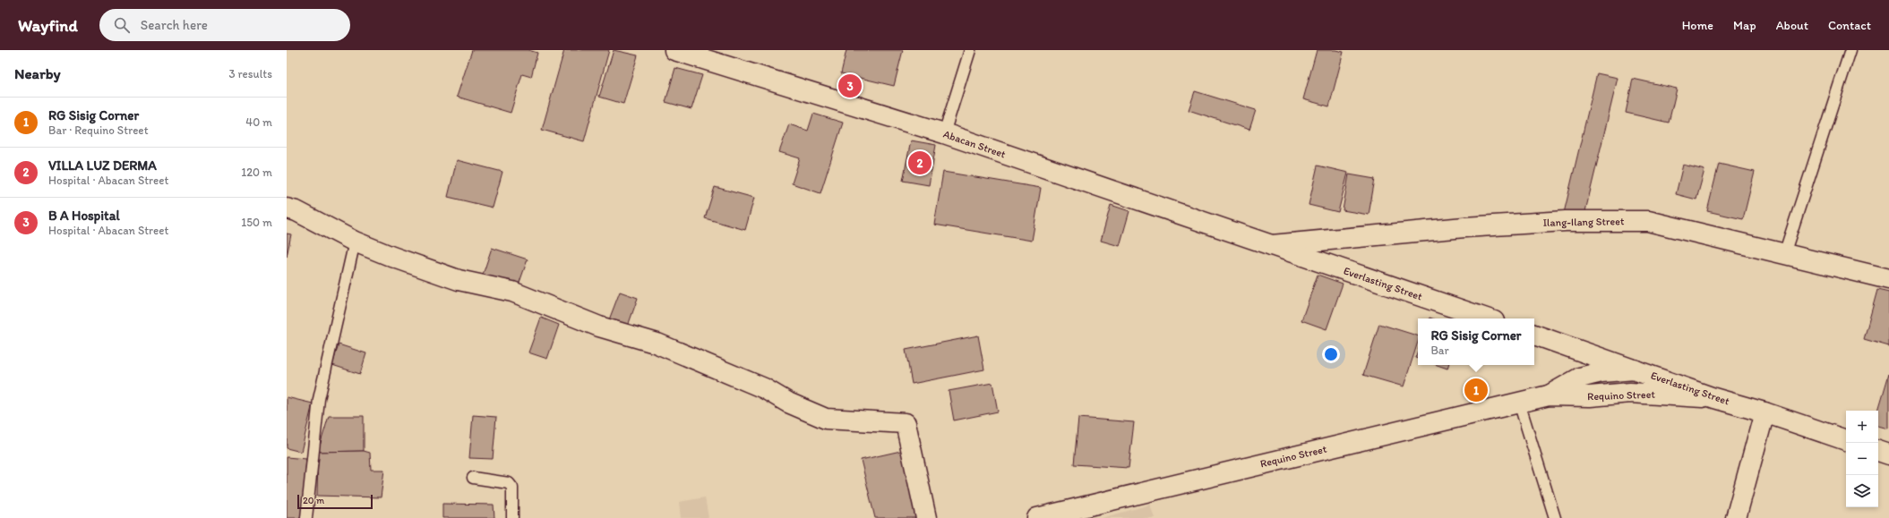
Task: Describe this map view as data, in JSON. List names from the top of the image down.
{
  "streets": {
    "street": [
      "Abacan Street",
      "Ilang-Ilang Street",
      "Everlasting Street",
      "Requino Street"
    ]
  },
  "crossings": [
    ["Abacan Street", "Ilang-Ilang Street"],
    ["Abacan Street", "Everlasting Street"],
    ["Ilang-Ilang Street", "Everlasting Street"],
    ["Everlasting Street", "Requino Street"]
  ],
  "scale_bar": "20 m",
  "page": {
    "header": "Wayfind",
    "search": "Search here",
    "nav": [
      "Home",
      "Map",
      "About",
      "Contact"
    ],
    "heading": ["Nearby", "3 results"],
    "pins": ["3", "2", "1"],
    "list": [
      {
        "mark": "1",
        "name": "RG Sisig Corner",
        "note": "Bar · Requino Street",
        "value": "40 m"
      },
      {
        "mark": "2",
        "name": "VILLA LUZ DERMA",
        "note": "Hospital · Abacan Street",
        "value": "120 m"
      },
      {
        "mark": "3",
        "name": "B A Hospital",
        "note": "Hospital · Abacan Street",
        "value": "150 m"
      }
    ],
    "popup": ["RG Sisig Corner", "Bar"],
    "map_buttons": ["+", "−"],
    "scale": "20 m"
  }
}
